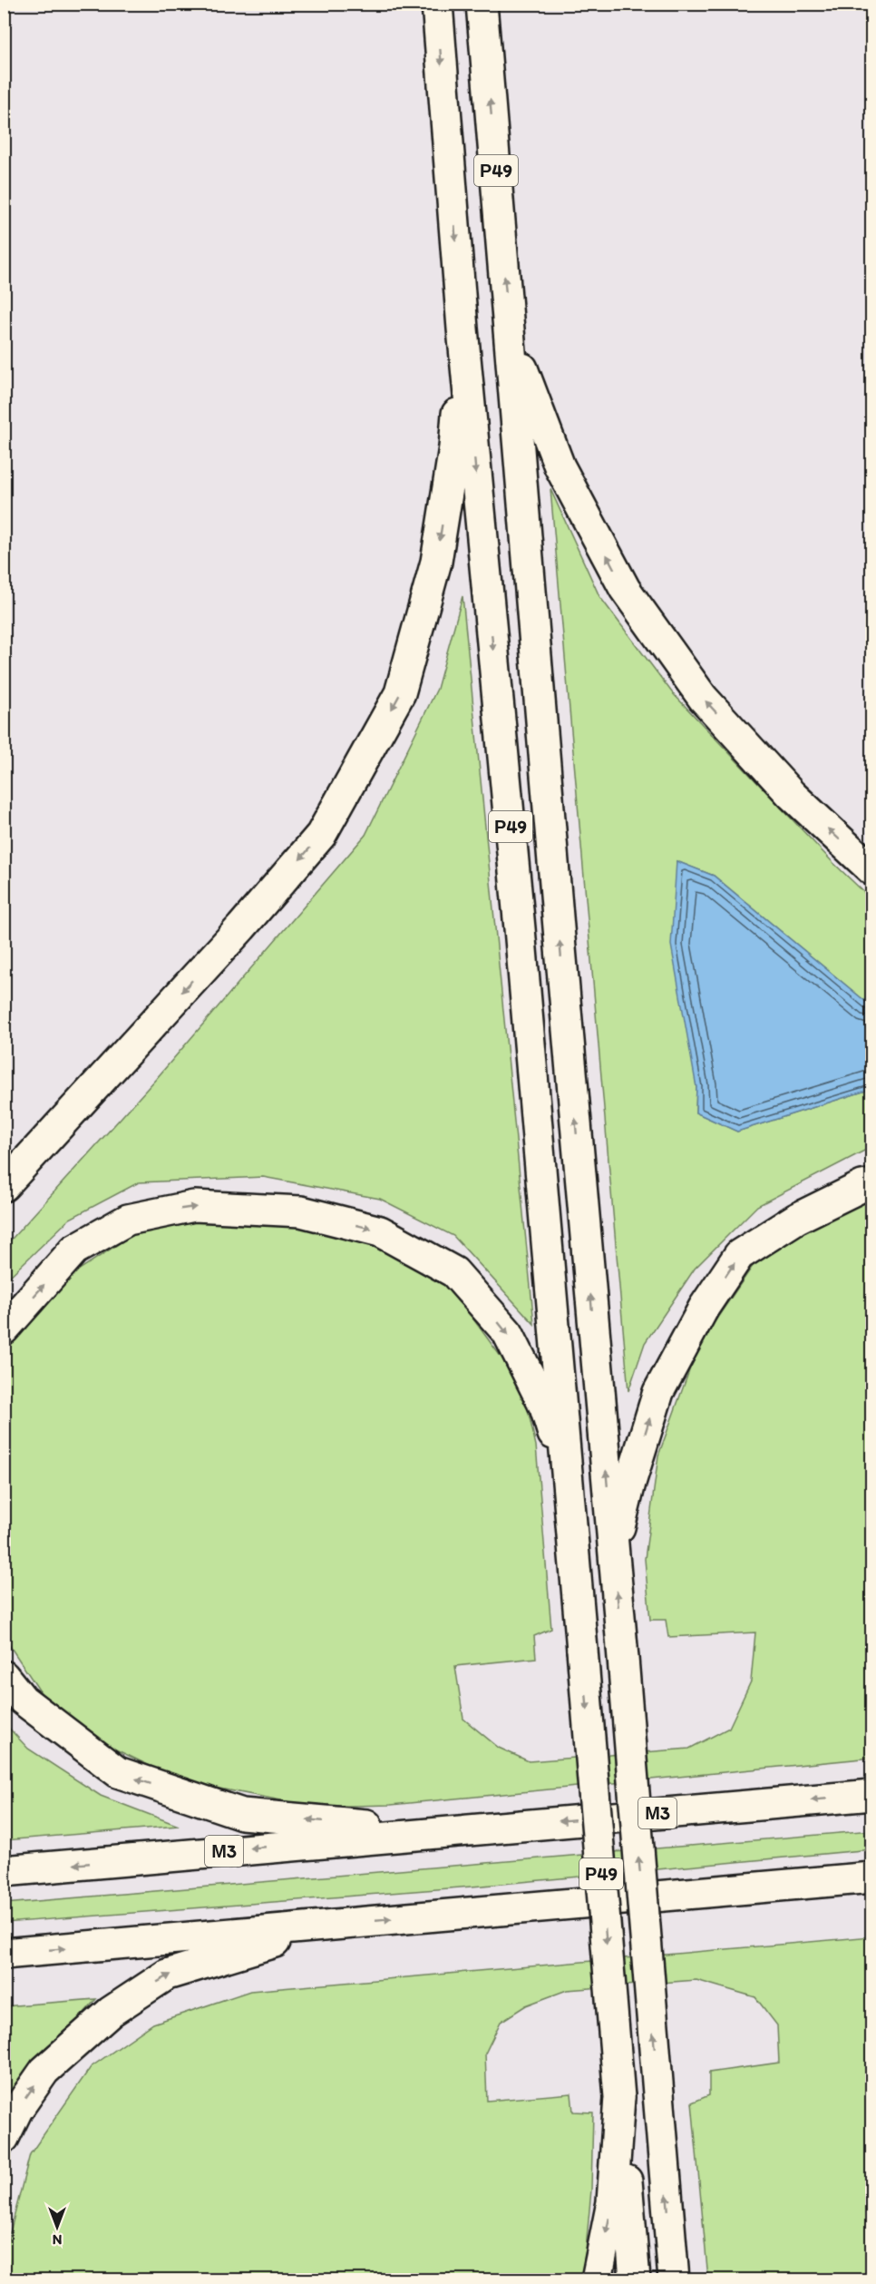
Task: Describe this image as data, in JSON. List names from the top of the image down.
{
  "streets": {
    "highway": ["Р49", "М3"]
  },
  "north": "bottom"
}
